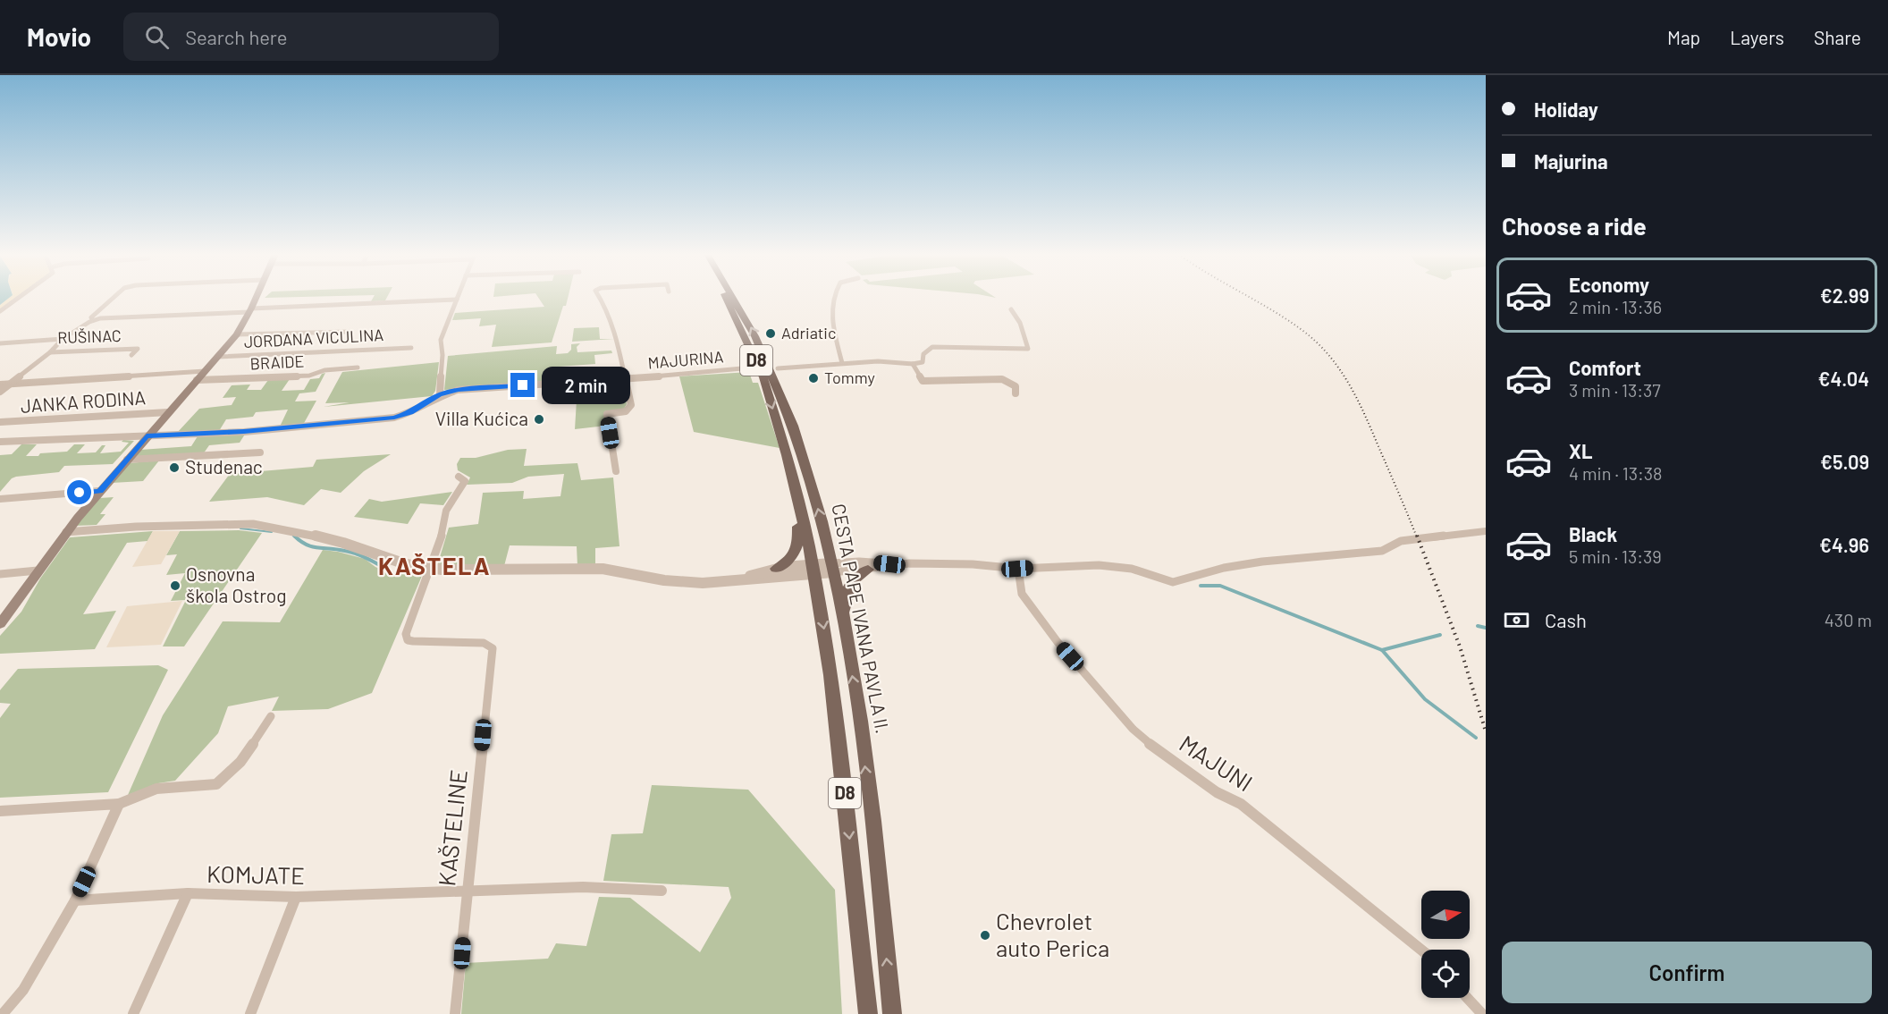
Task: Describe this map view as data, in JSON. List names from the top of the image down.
{
  "streets": {
    "main road": ["D8", "CESTA PAPE IVANA PAVLA II."],
    "street": [
      "RUŠINAC",
      "JORDANA VICULINA",
      "MAJURINA",
      "BRAIDE",
      "JANKA RODINA",
      "MAJUNI",
      "KAŠTELINE",
      "KOMJATE"
    ]
  },
  "crossings": [
    ["KAŠTELINE", "KOMJATE"]
  ],
  "districts": ["KAŠTELA"],
  "places": [
    "Adriatic",
    "Tommy",
    "Villa Kućica",
    "Studenac",
    "Osnovna škola Ostrog",
    "Chevrolet auto Perica"
  ],
  "north": "right",
  "page": {
    "header": "Movio",
    "search": "Search here",
    "nav": ["Map", "Layers", "Share"],
    "banner": ["Holiday", "Majurina"],
    "heading": "Choose a ride",
    "list": [
      {
        "name": "Economy",
        "note": "2 min · 13:36",
        "value": "€2.99"
      },
      {
        "name": "Comfort",
        "note": "3 min · 13:37",
        "value": "€4.04"
      },
      {
        "name": "XL",
        "note": "4 min · 13:38",
        "value": "€5.09"
      },
      {
        "name": "Black",
        "note": "5 min · 13:39",
        "value": "€4.96"
      }
    ],
    "bubble": "2 min",
    "pay": ["Cash", "430 m"],
    "buttons": "Confirm"
  }
}
